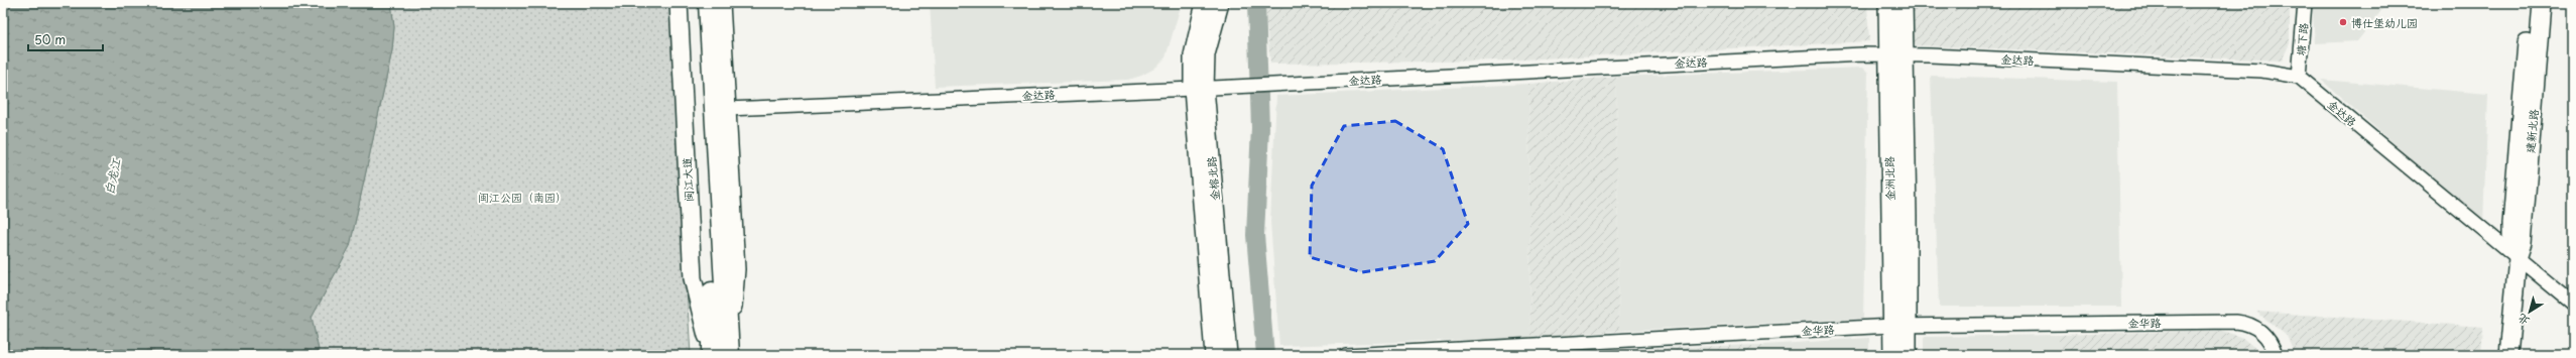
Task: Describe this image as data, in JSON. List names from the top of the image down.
{
  "streets": {
    "main road": [
      "建新北路",
      "金榕北路",
      "金洲北路",
      "闽江大道"
    ],
    "street": ["塘下路", "金达路", "金华路"]
  },
  "crossings": [
    ["塘下路", "金达路"],
    ["金达路", "建新北路"],
    ["金达路", "金榕北路"],
    ["金达路", "金洲北路"],
    ["金洲北路", "金华路"]
  ],
  "water": ["白龙江"],
  "parks": ["闽江公园（南园）"],
  "places": ["博仕堡幼儿园"],
  "scale_bar": "50 m",
  "north": "bottom left"
}
